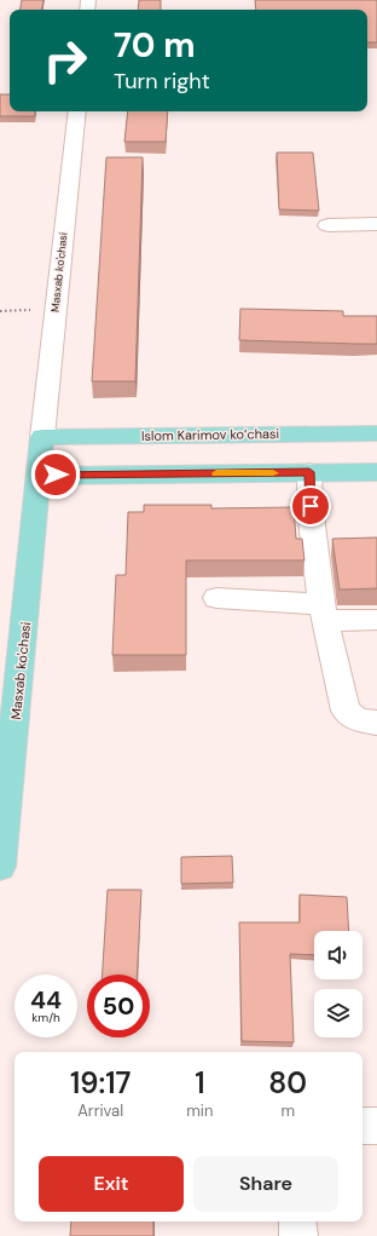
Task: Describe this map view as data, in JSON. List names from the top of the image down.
{
  "streets": {
    "main road": ["Masxab ko'chasi", "Islom Karimov ko‘chasi"]
  },
  "crossings": [
    ["Masxab ko'chasi", "Islom Karimov ko‘chasi"]
  ],
  "page": {
    "turn": ["70 m", "Turn right"],
    "speed": "44 km/h",
    "limit": "50",
    "eta": [
      "19:17",
      "Arrival",
      "1",
      "min",
      "80",
      "m"
    ],
    "buttons": ["Exit", "Share"]
  }
}
